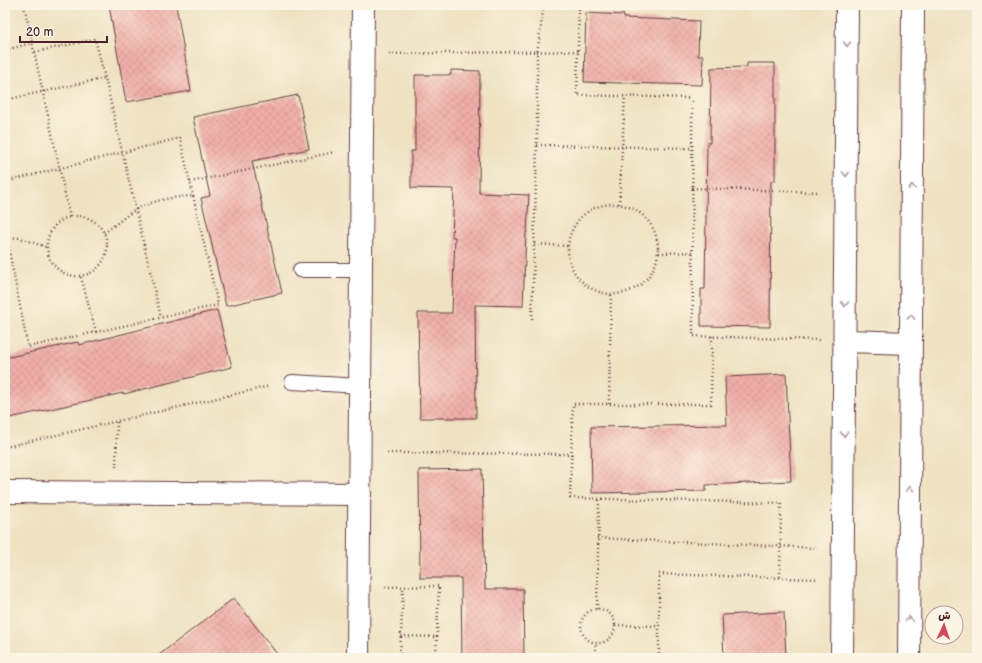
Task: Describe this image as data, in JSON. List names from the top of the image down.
{
  "scale_bar": "20 m",
  "north": "top"
}
